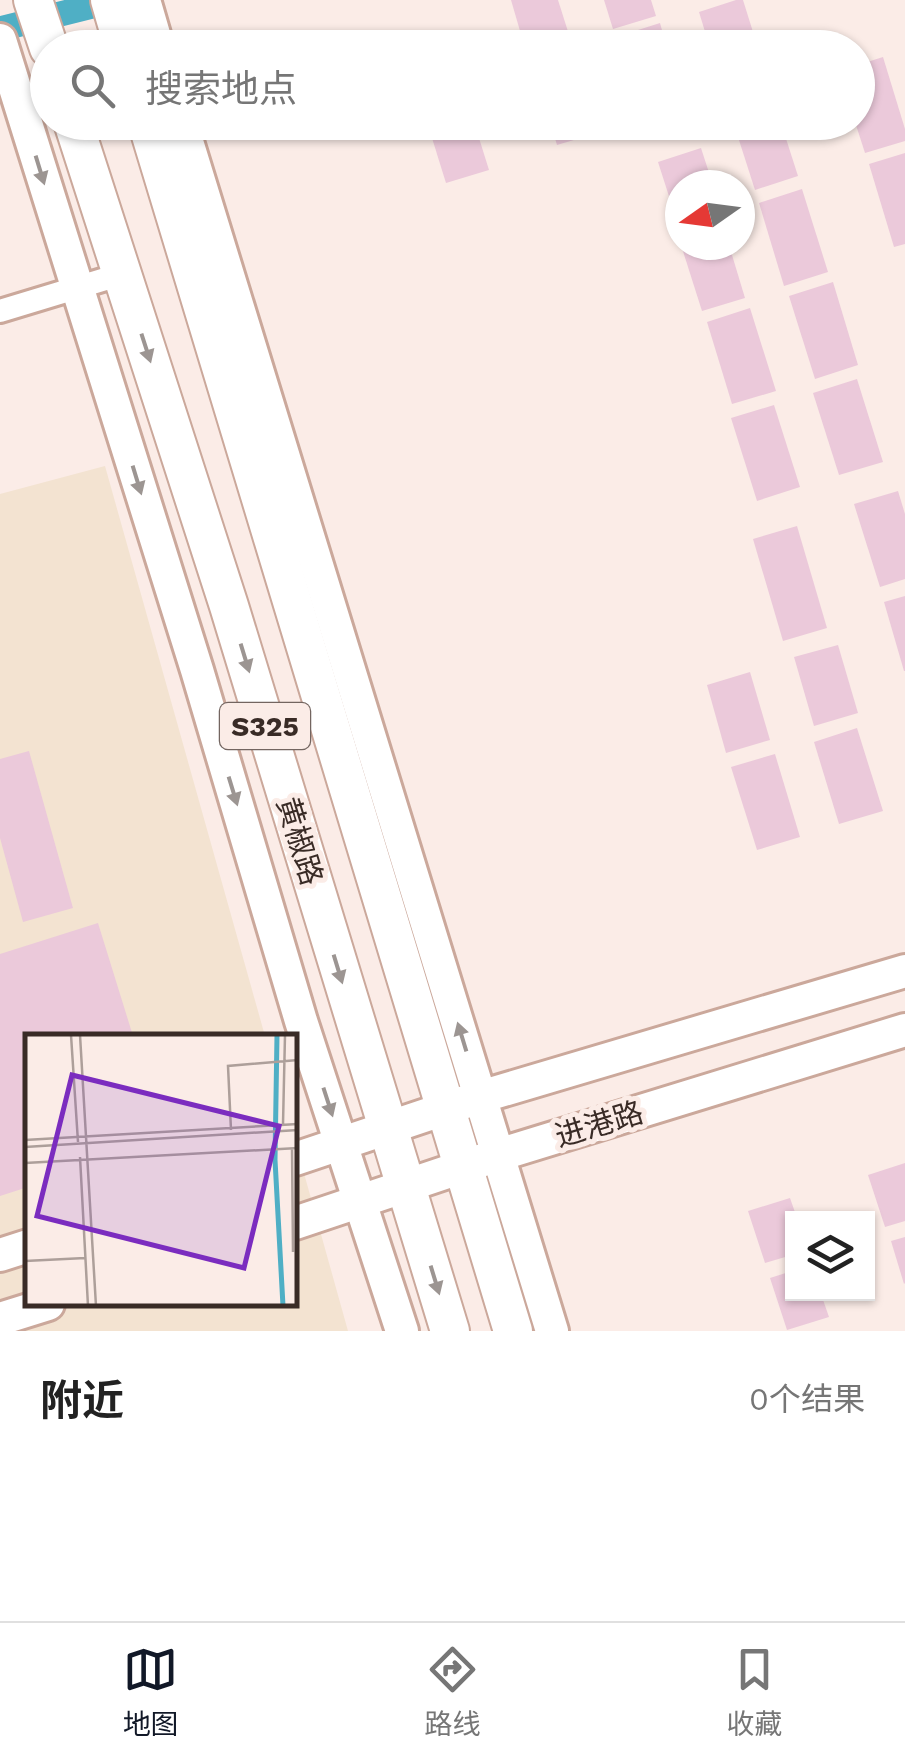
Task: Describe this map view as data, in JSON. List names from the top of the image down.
{
  "streets": {
    "main road": ["S325", "黄椒路", "进港路"]
  },
  "crossings": [
    ["黄椒路", "进港路"]
  ],
  "north": "left",
  "page": {
    "search": "搜索地点",
    "heading": ["附近", "0个结果"],
    "nav": ["地图", "路线", "收藏"]
  }
}
